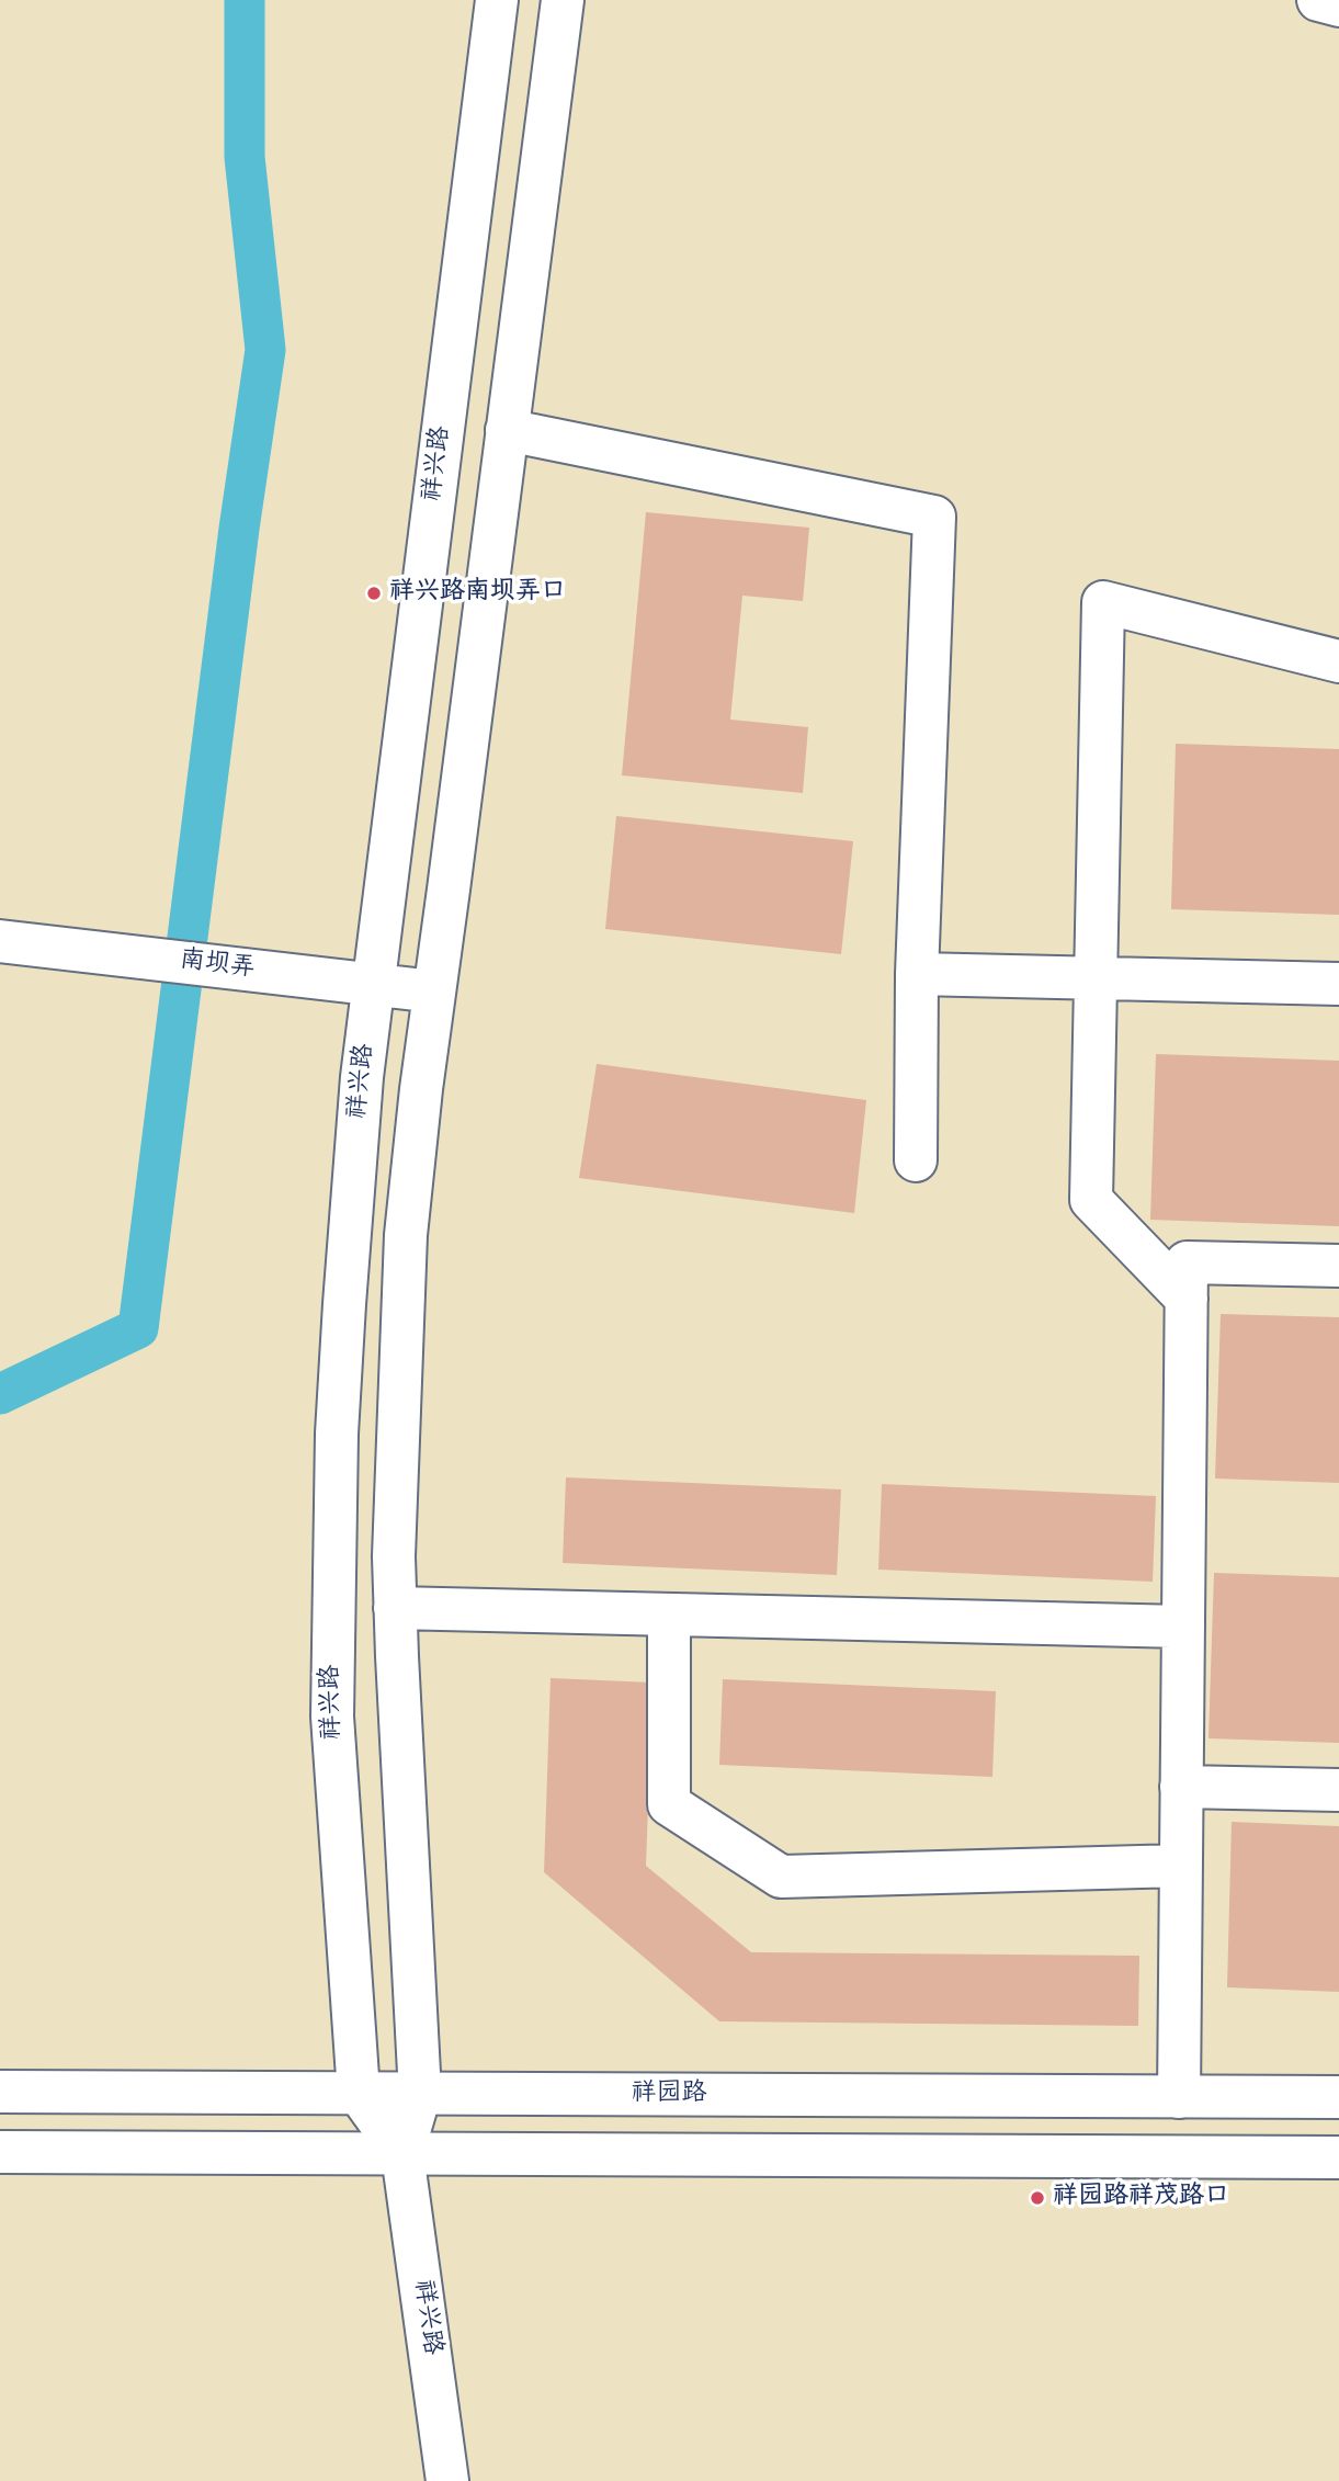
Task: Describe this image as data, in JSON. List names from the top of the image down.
{
  "streets": {
    "street": ["祥兴路", "南坝弄", "祥园路"]
  },
  "crossings": [
    ["祥兴路", "南坝弄"],
    ["祥兴路", "祥园路"]
  ],
  "places": ["祥兴路南坝弄口", "祥园路祥茂路口"]
}
